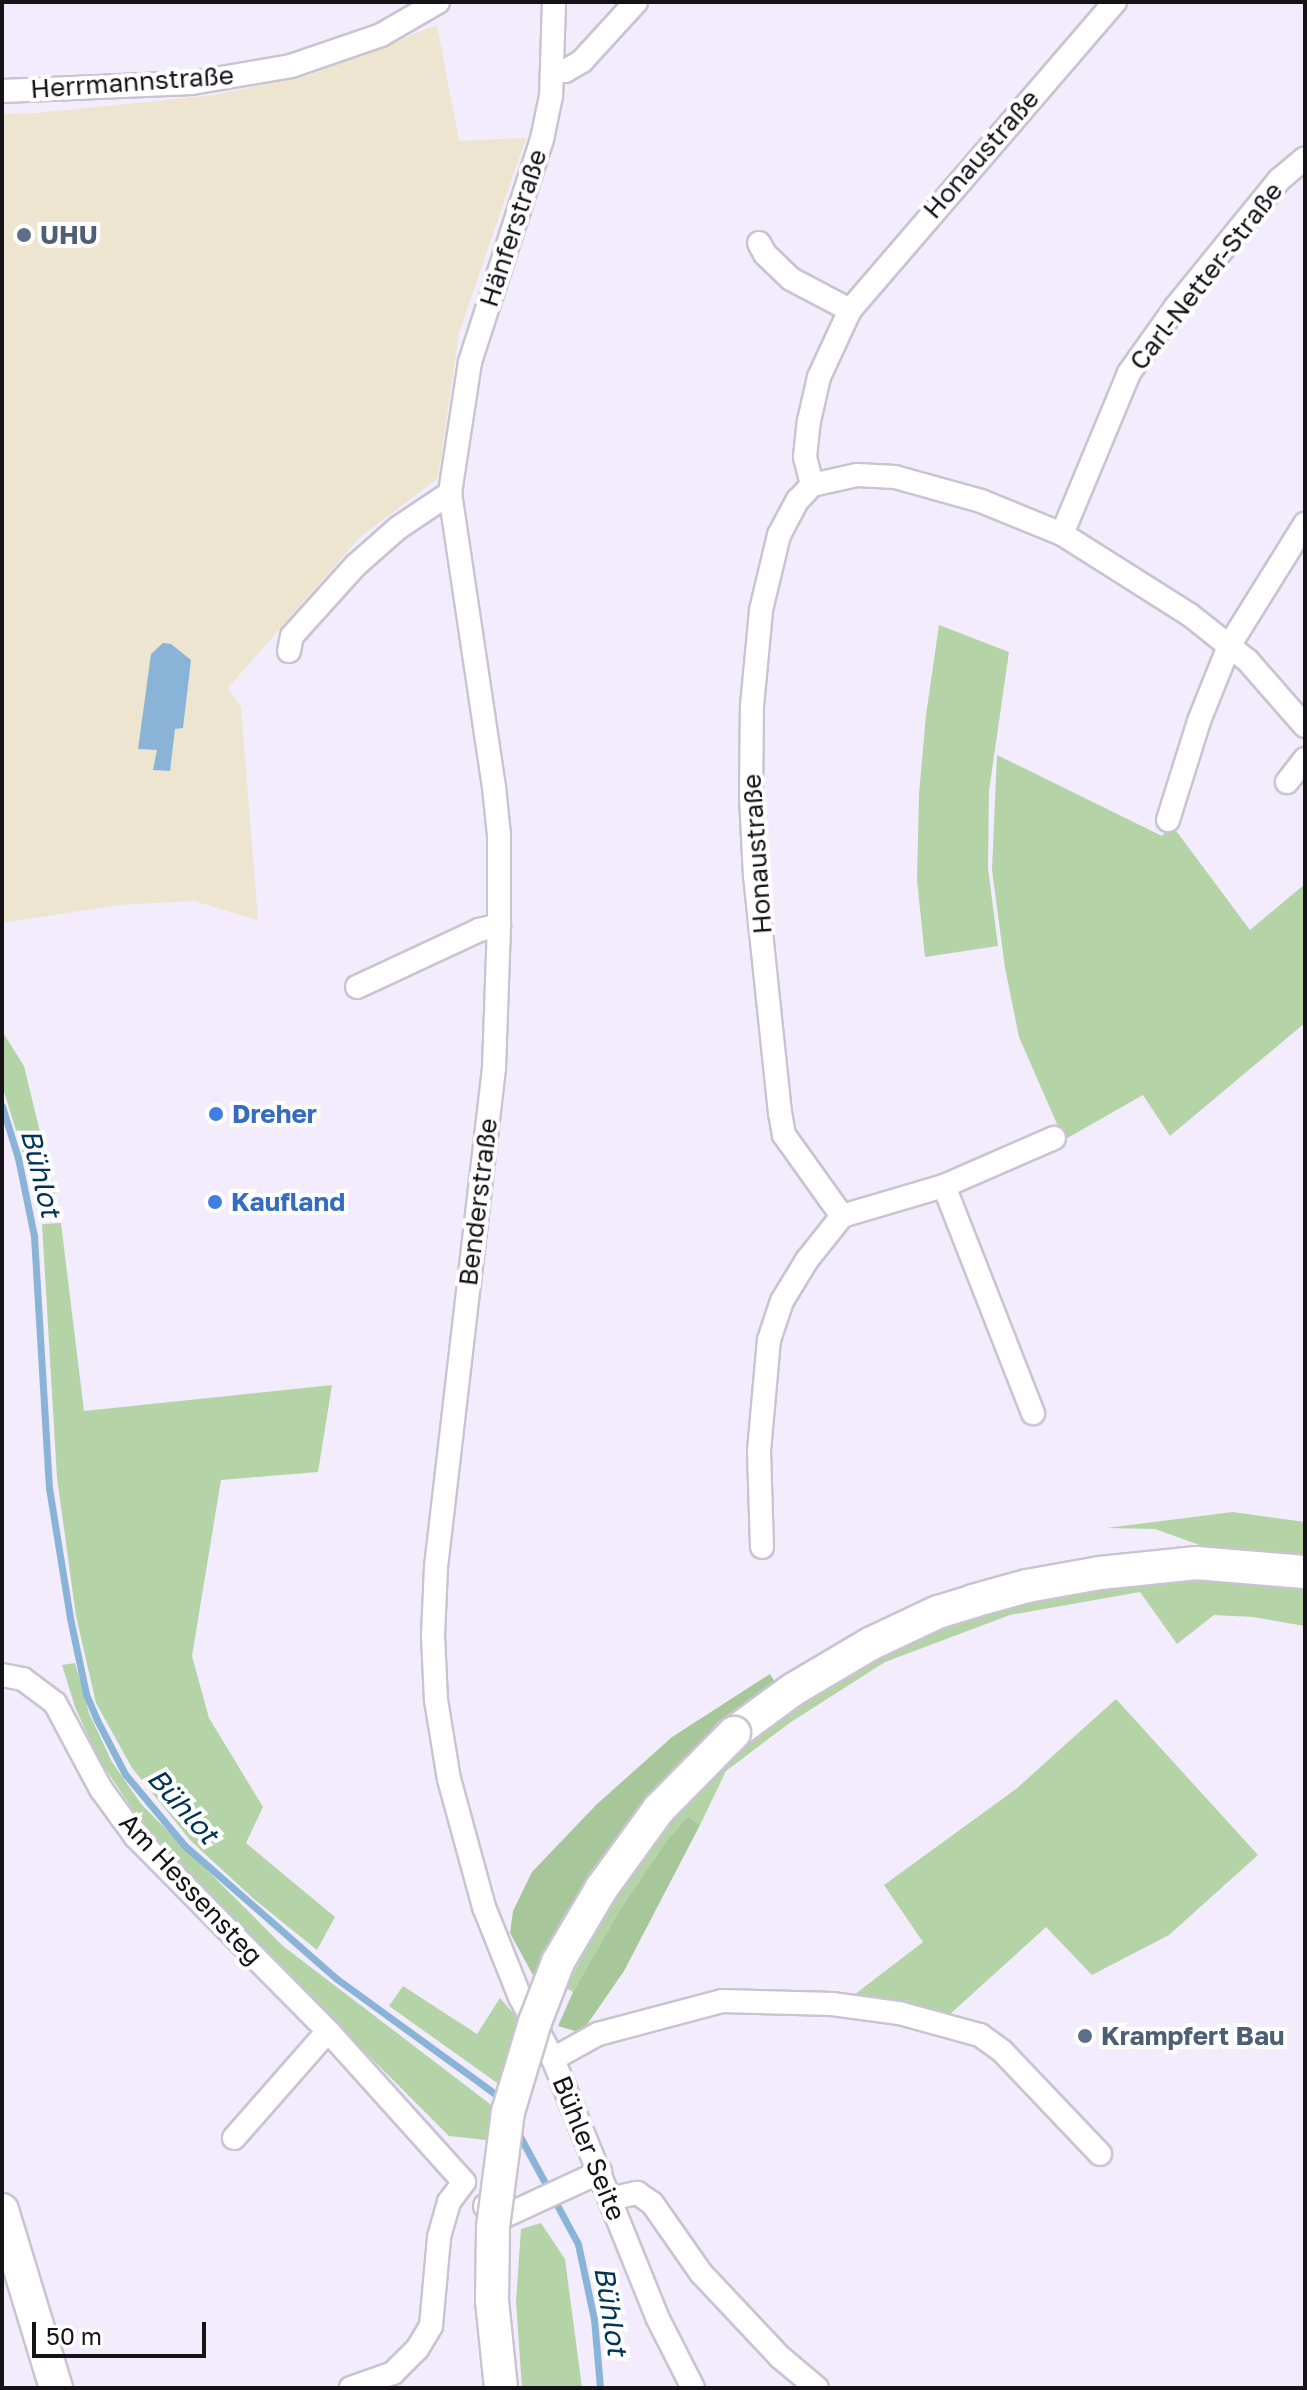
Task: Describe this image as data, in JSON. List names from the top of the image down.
{
  "streets": {
    "street": [
      "Herrmannstraße",
      "Honaustraße",
      "Hänferstraße",
      "Carl-Netter-Straße",
      "Benderstraße",
      "Am Hessensteg",
      "Bühler Seite"
    ]
  },
  "crossings": [
    ["Hänferstraße", "Benderstraße"],
    ["Benderstraße", "Bühler Seite"]
  ],
  "water": ["Bühlot"],
  "places": [
    "UHU",
    "Dreher",
    "Kaufland",
    "Krampfert Bau"
  ],
  "scale_bar": "50 m"
}
